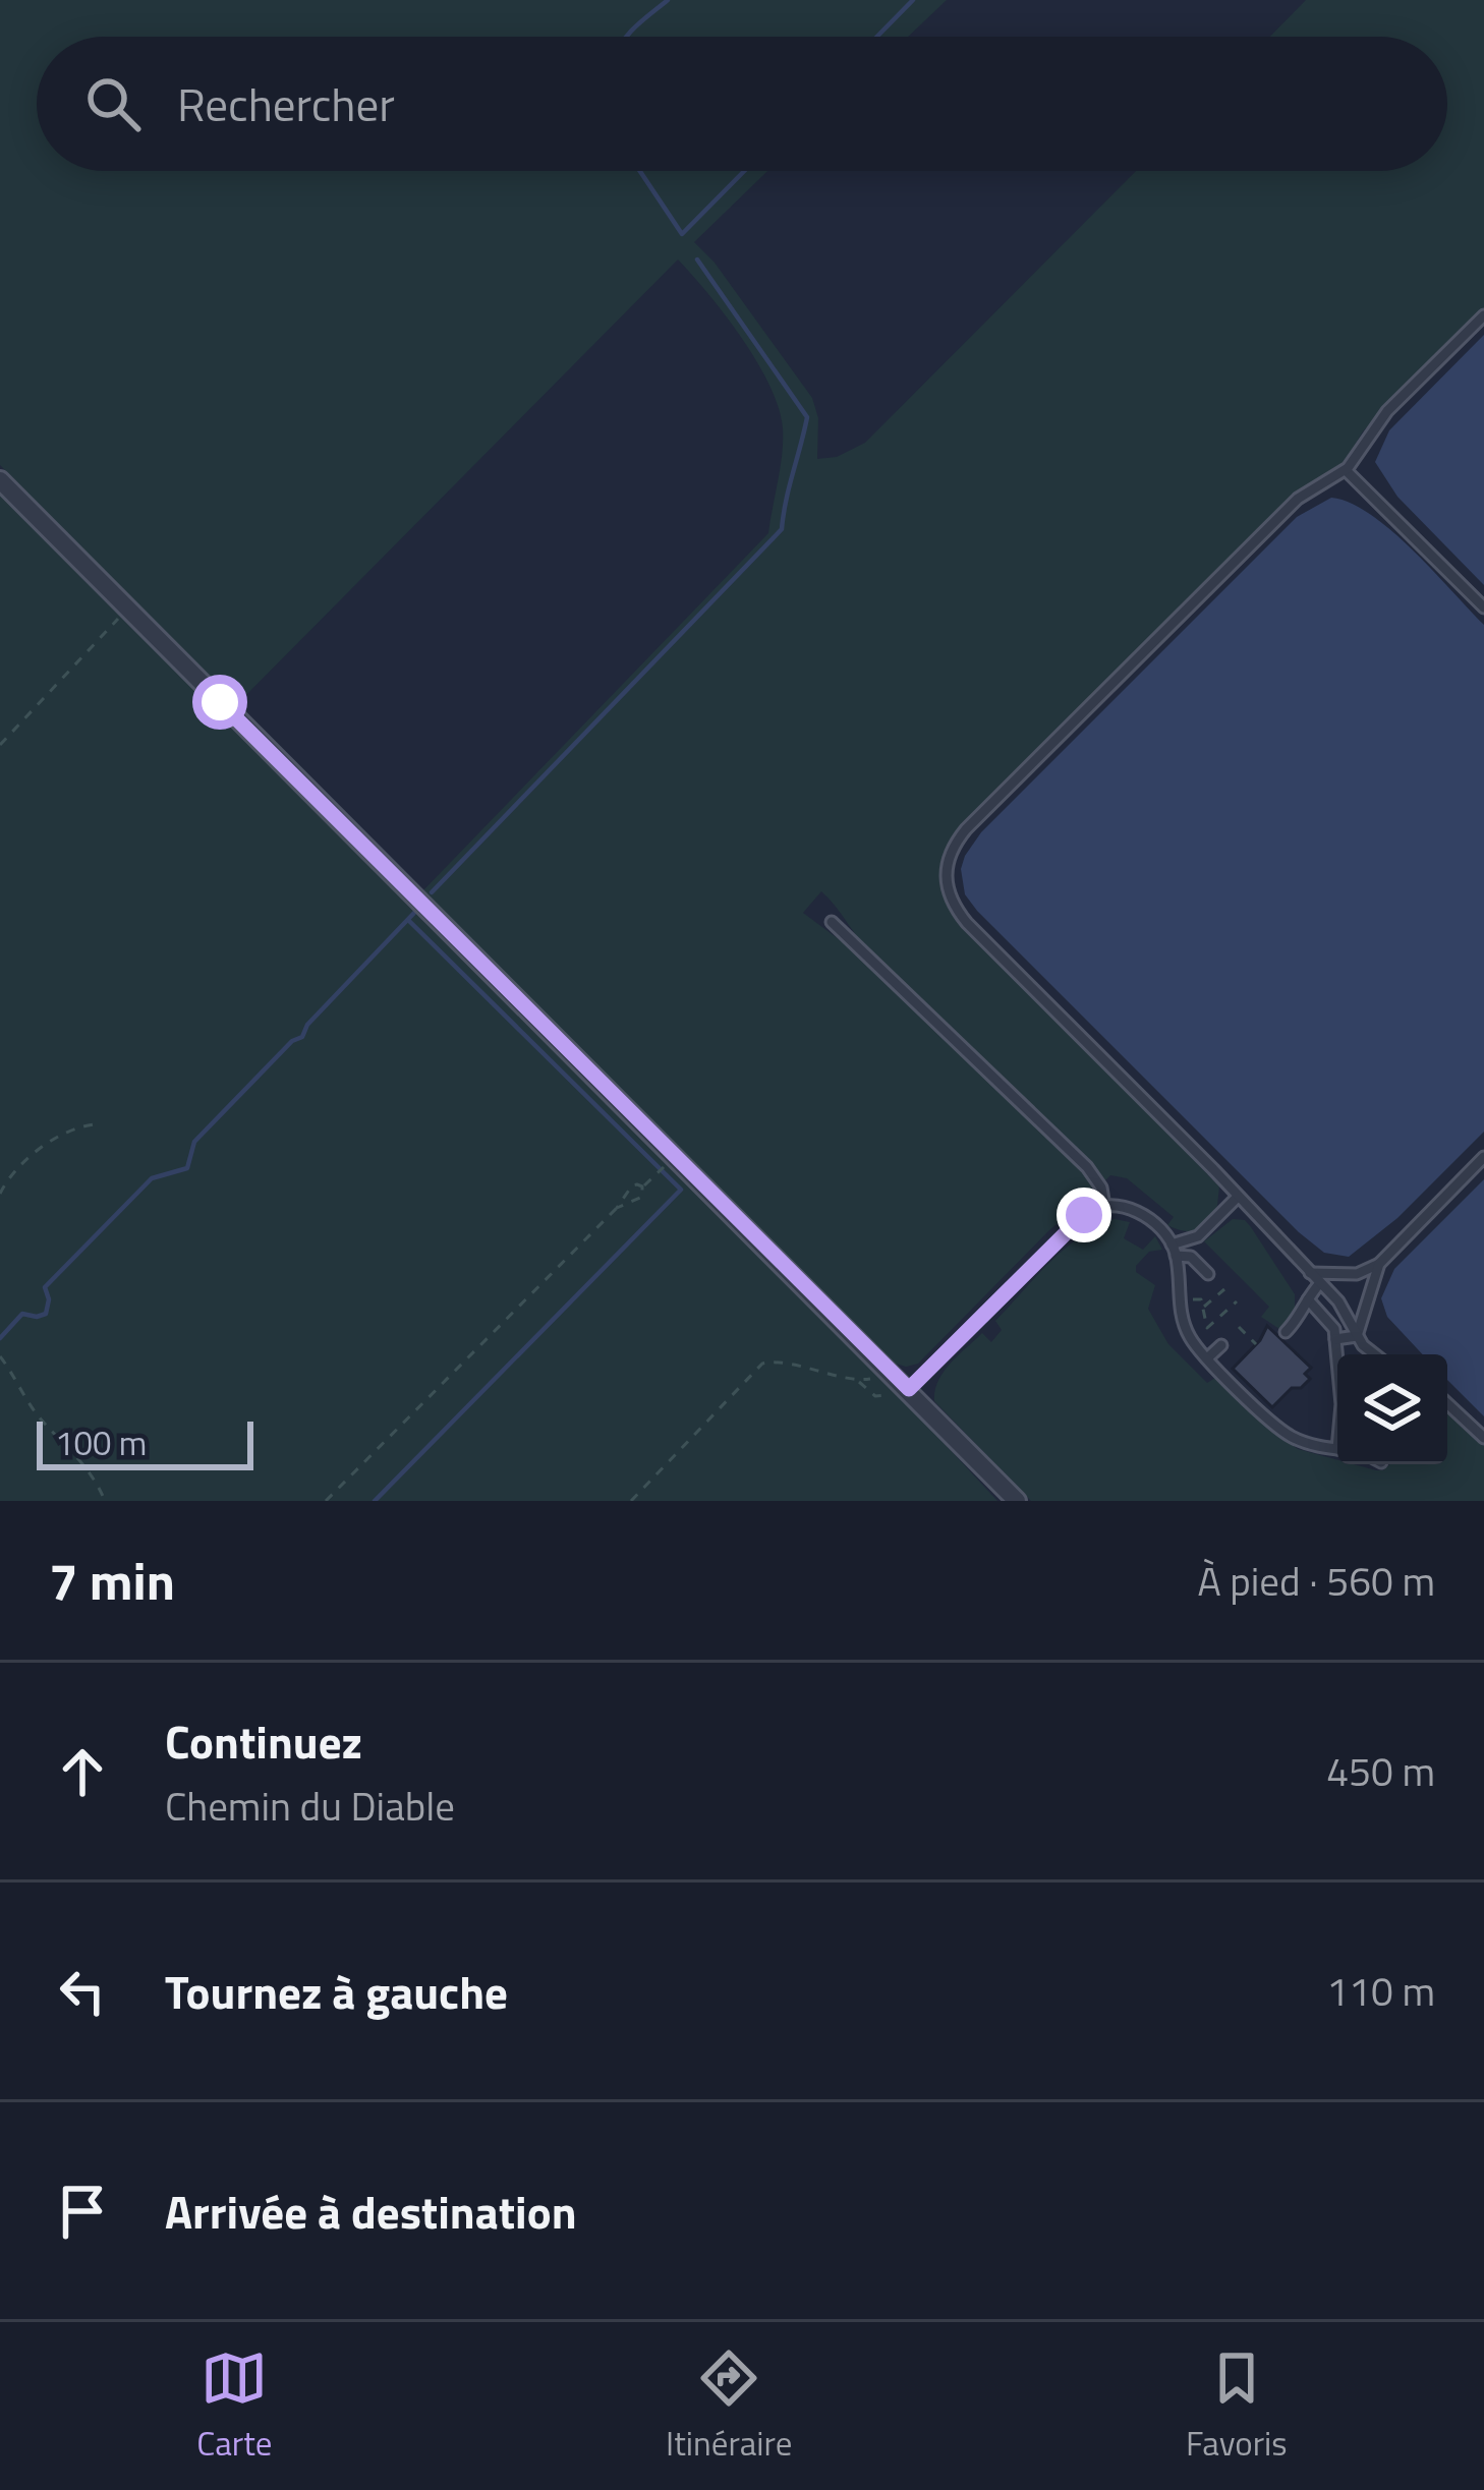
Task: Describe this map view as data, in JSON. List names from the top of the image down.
{
  "scale_bar": "100 m",
  "page": {
    "search": "Rechercher",
    "scale": "100 m",
    "heading": ["7 min", "À pied · 560 m"],
    "list": [
      ["Continuez", "Chemin du Diable", "450 m"],
      ["Tournez à gauche", "110 m"],
      "Arrivée à destination"
    ],
    "nav": ["Carte", "Itinéraire", "Favoris"]
  }
}
